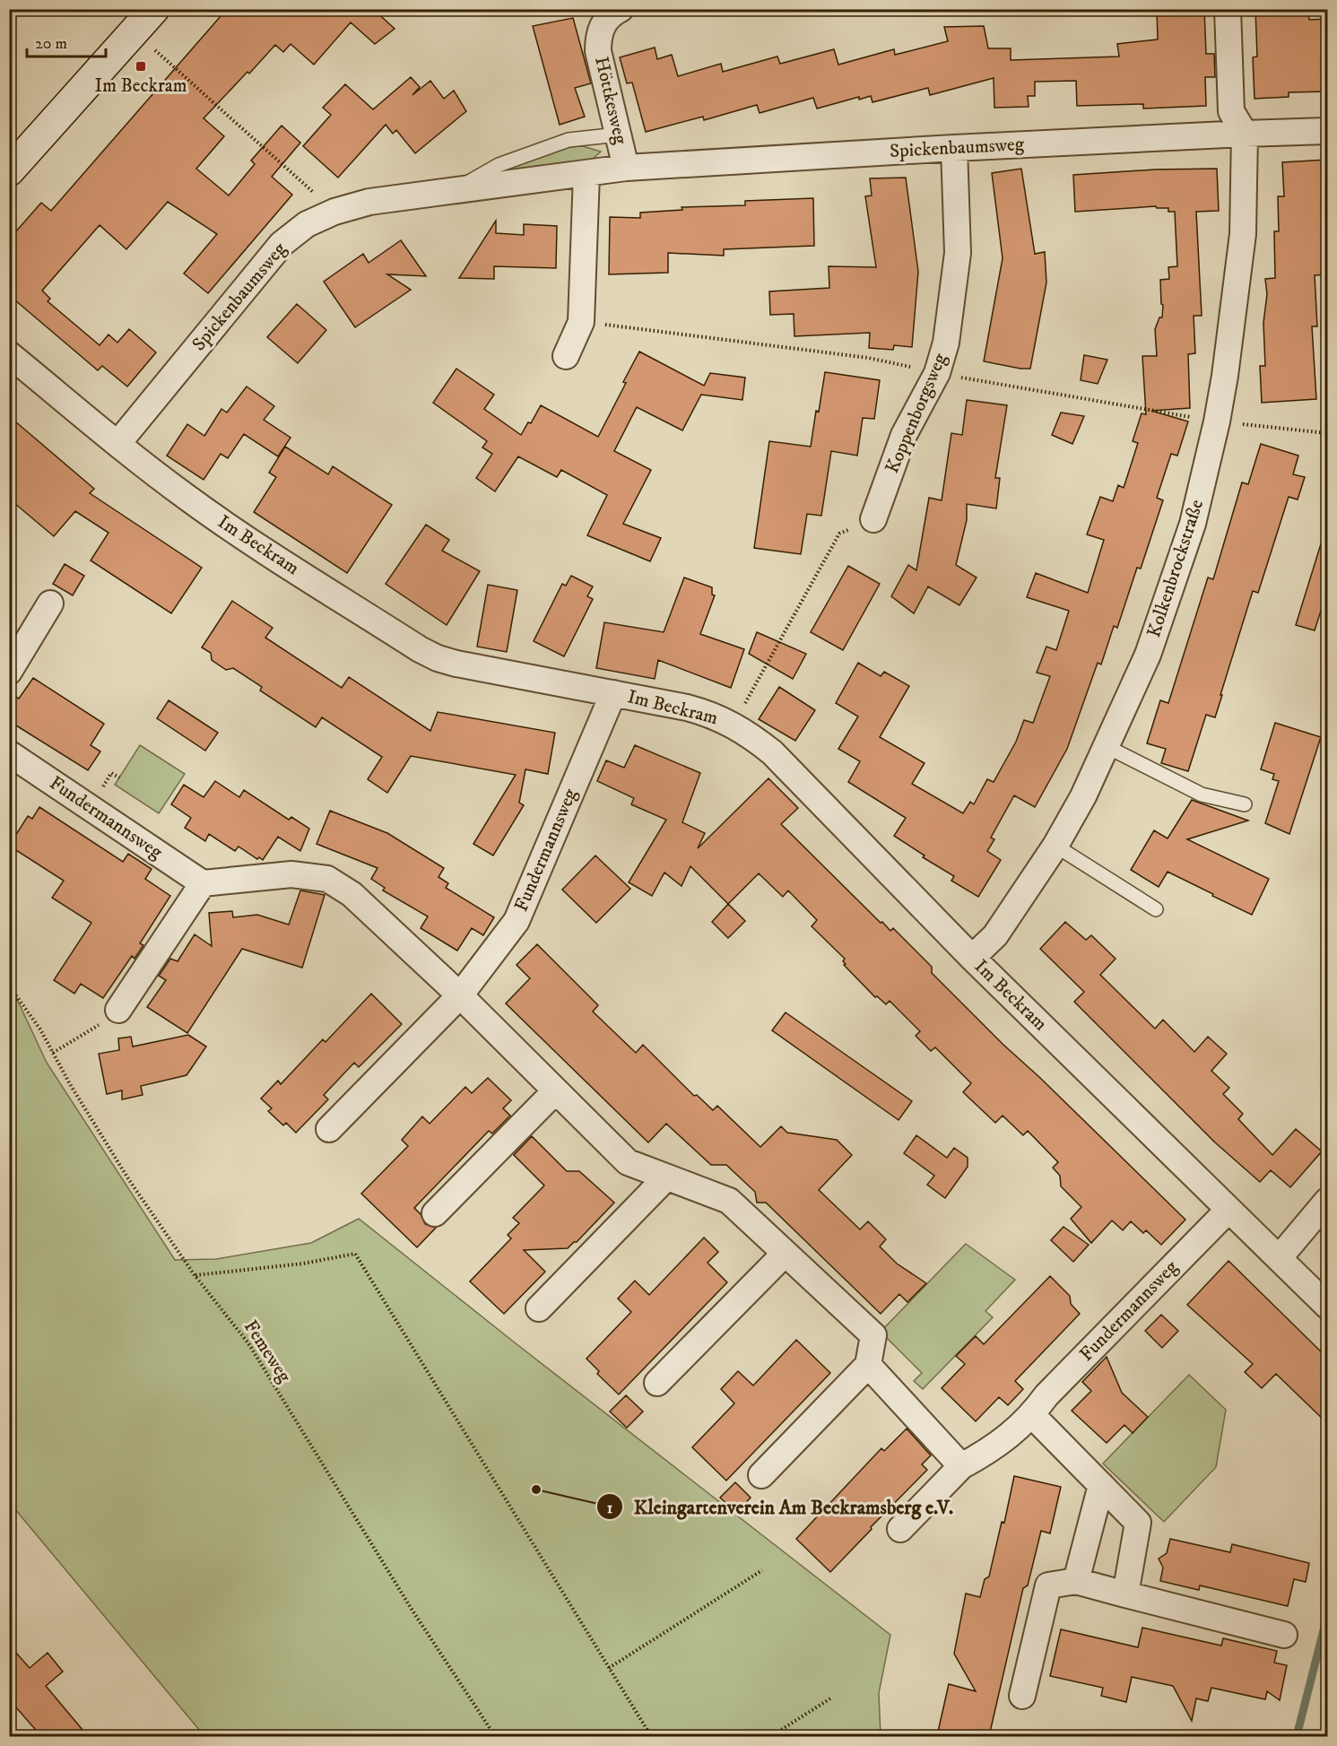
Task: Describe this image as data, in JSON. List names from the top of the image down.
{
  "streets": {
    "street": [
      "Höttkesweg",
      "Spickenbaumsweg",
      "Koppenborgsweg",
      "Im Beckram",
      "Kolkenbrockstraße",
      "Fundermannsweg"
    ],
    "path": ["Femeweg"]
  },
  "crossings": [
    ["Höttkesweg", "Spickenbaumsweg"],
    ["Spickenbaumsweg", "Koppenborgsweg"],
    ["Spickenbaumsweg", "Im Beckram"],
    ["Spickenbaumsweg", "Kolkenbrockstraße"],
    ["Im Beckram", "Kolkenbrockstraße"],
    ["Im Beckram", "Fundermannsweg"]
  ],
  "places": {
    "transit": ["Im Beckram"],
    "other": ["Kleingartenverein Am Beckramsberg e.V."]
  },
  "scale_bar": "20 m"
}
